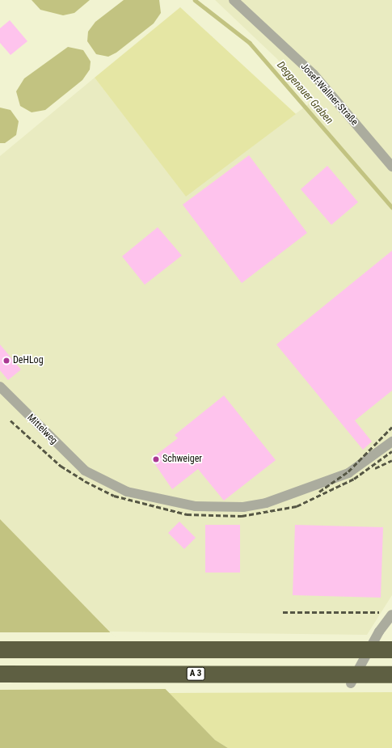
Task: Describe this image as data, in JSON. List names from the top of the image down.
{
  "streets": {
    "highway": ["A 3"],
    "street": ["Josef-Wallner-Straße", "Mittelweg"]
  },
  "water": ["Deggenauer Graben"],
  "places": ["DeHLog", "Schweiger"]
}
